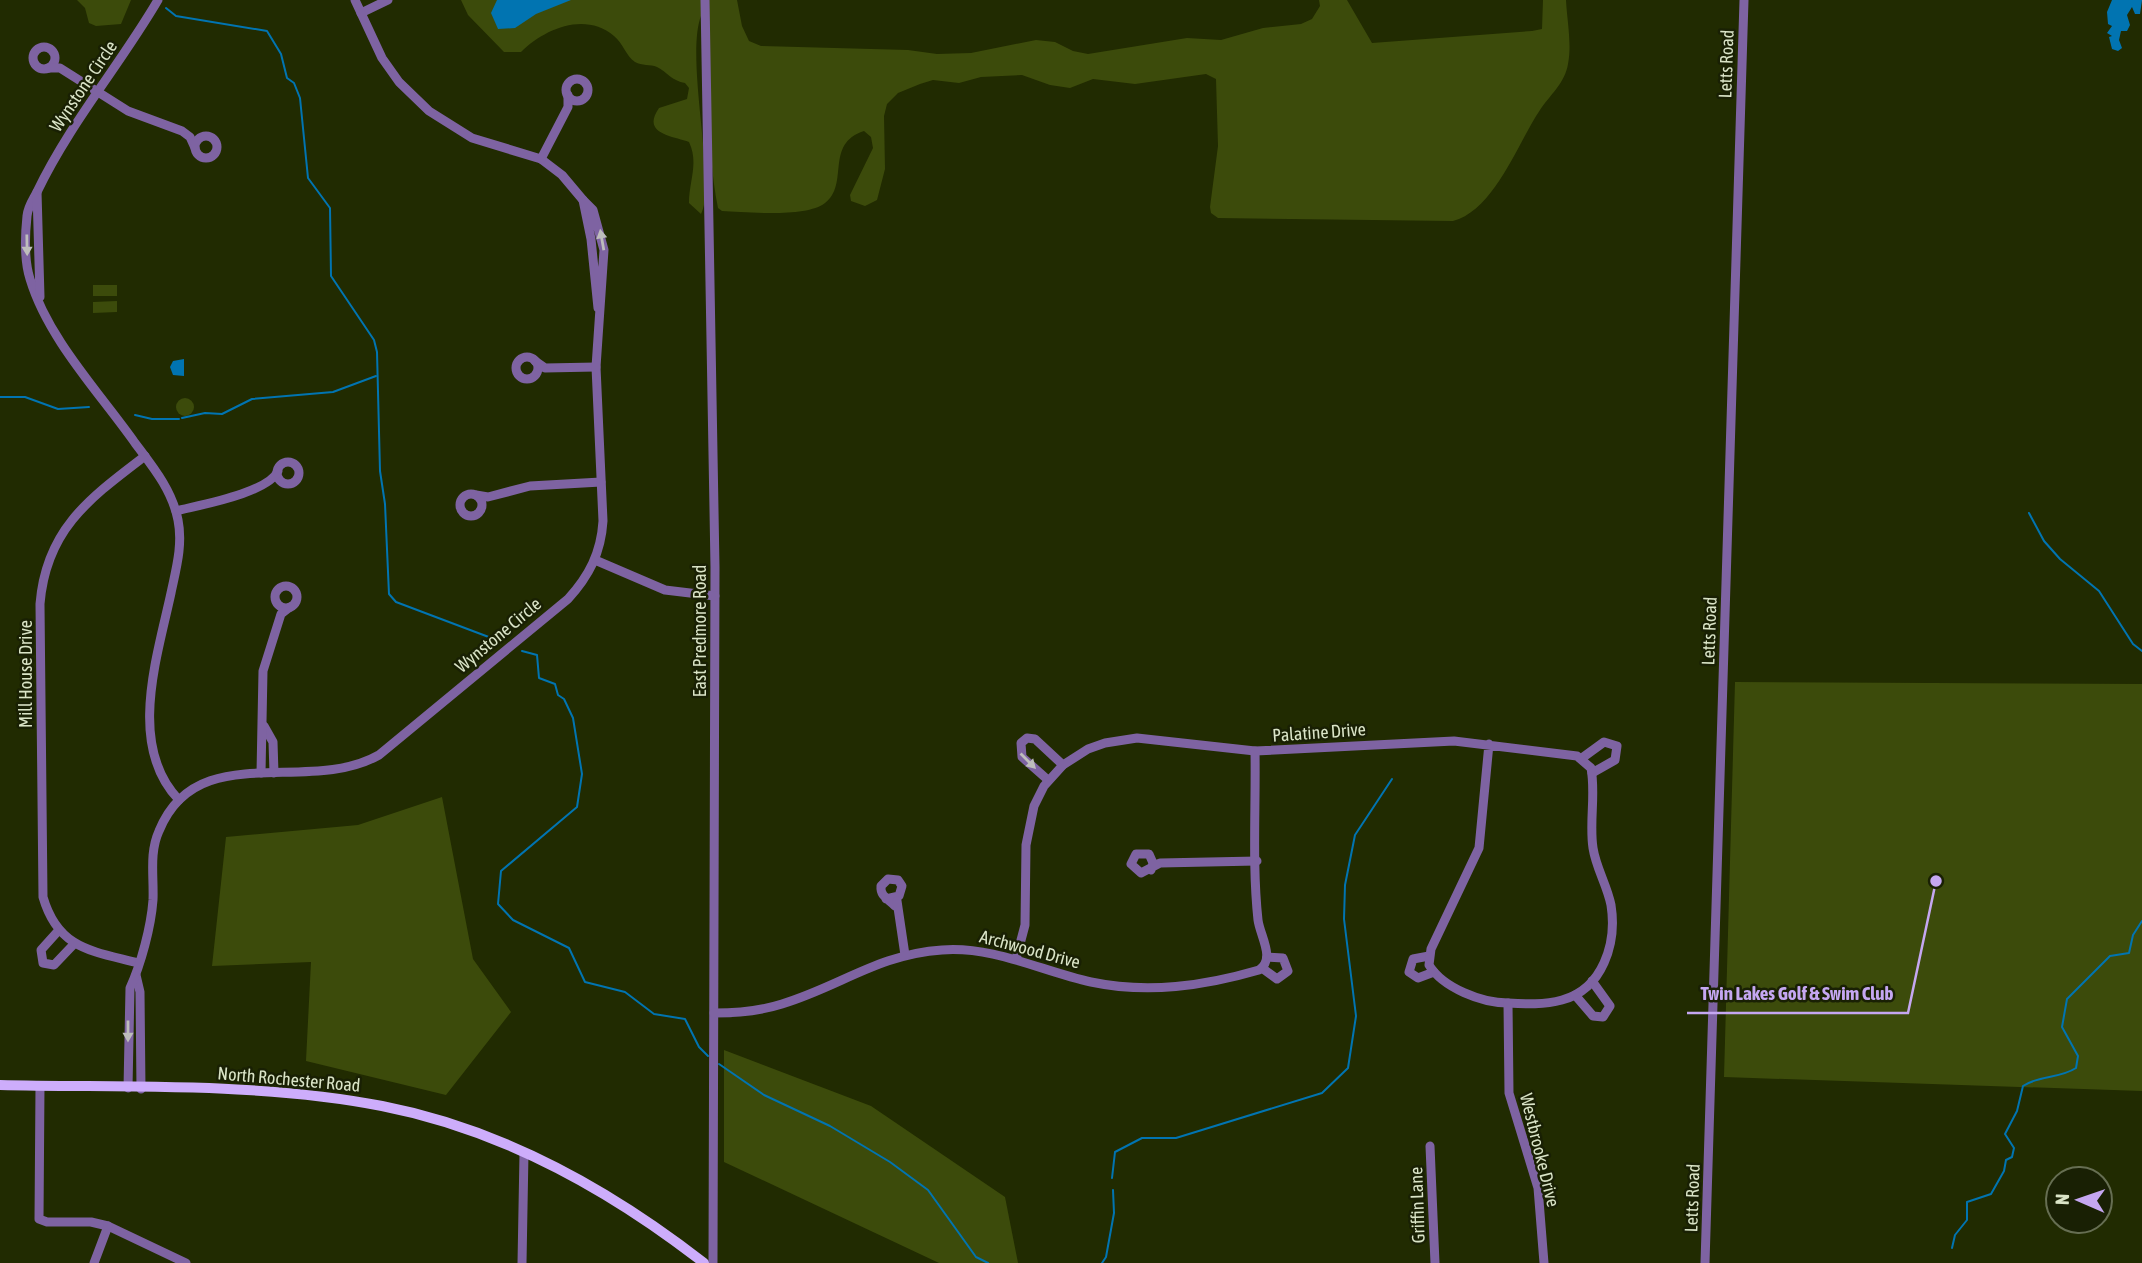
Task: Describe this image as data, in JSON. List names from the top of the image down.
{
  "streets": {
    "main road": ["North Rochester Road"],
    "street": [
      "Letts Road",
      "Wynstone Circle",
      "East Predmore Road",
      "Mill House Drive",
      "Palatine Drive",
      "Archwood Drive",
      "Westbrooke Drive",
      "Griffin Lane"
    ]
  },
  "crossings": [
    ["Wynstone Circle", "Mill House Drive"],
    ["Wynstone Circle", "North Rochester Road"],
    ["East Predmore Road", "Archwood Drive"],
    ["Palatine Drive", "Archwood Drive"]
  ],
  "places": ["Twin Lakes Golf & Swim Club"],
  "north": "left"
}
